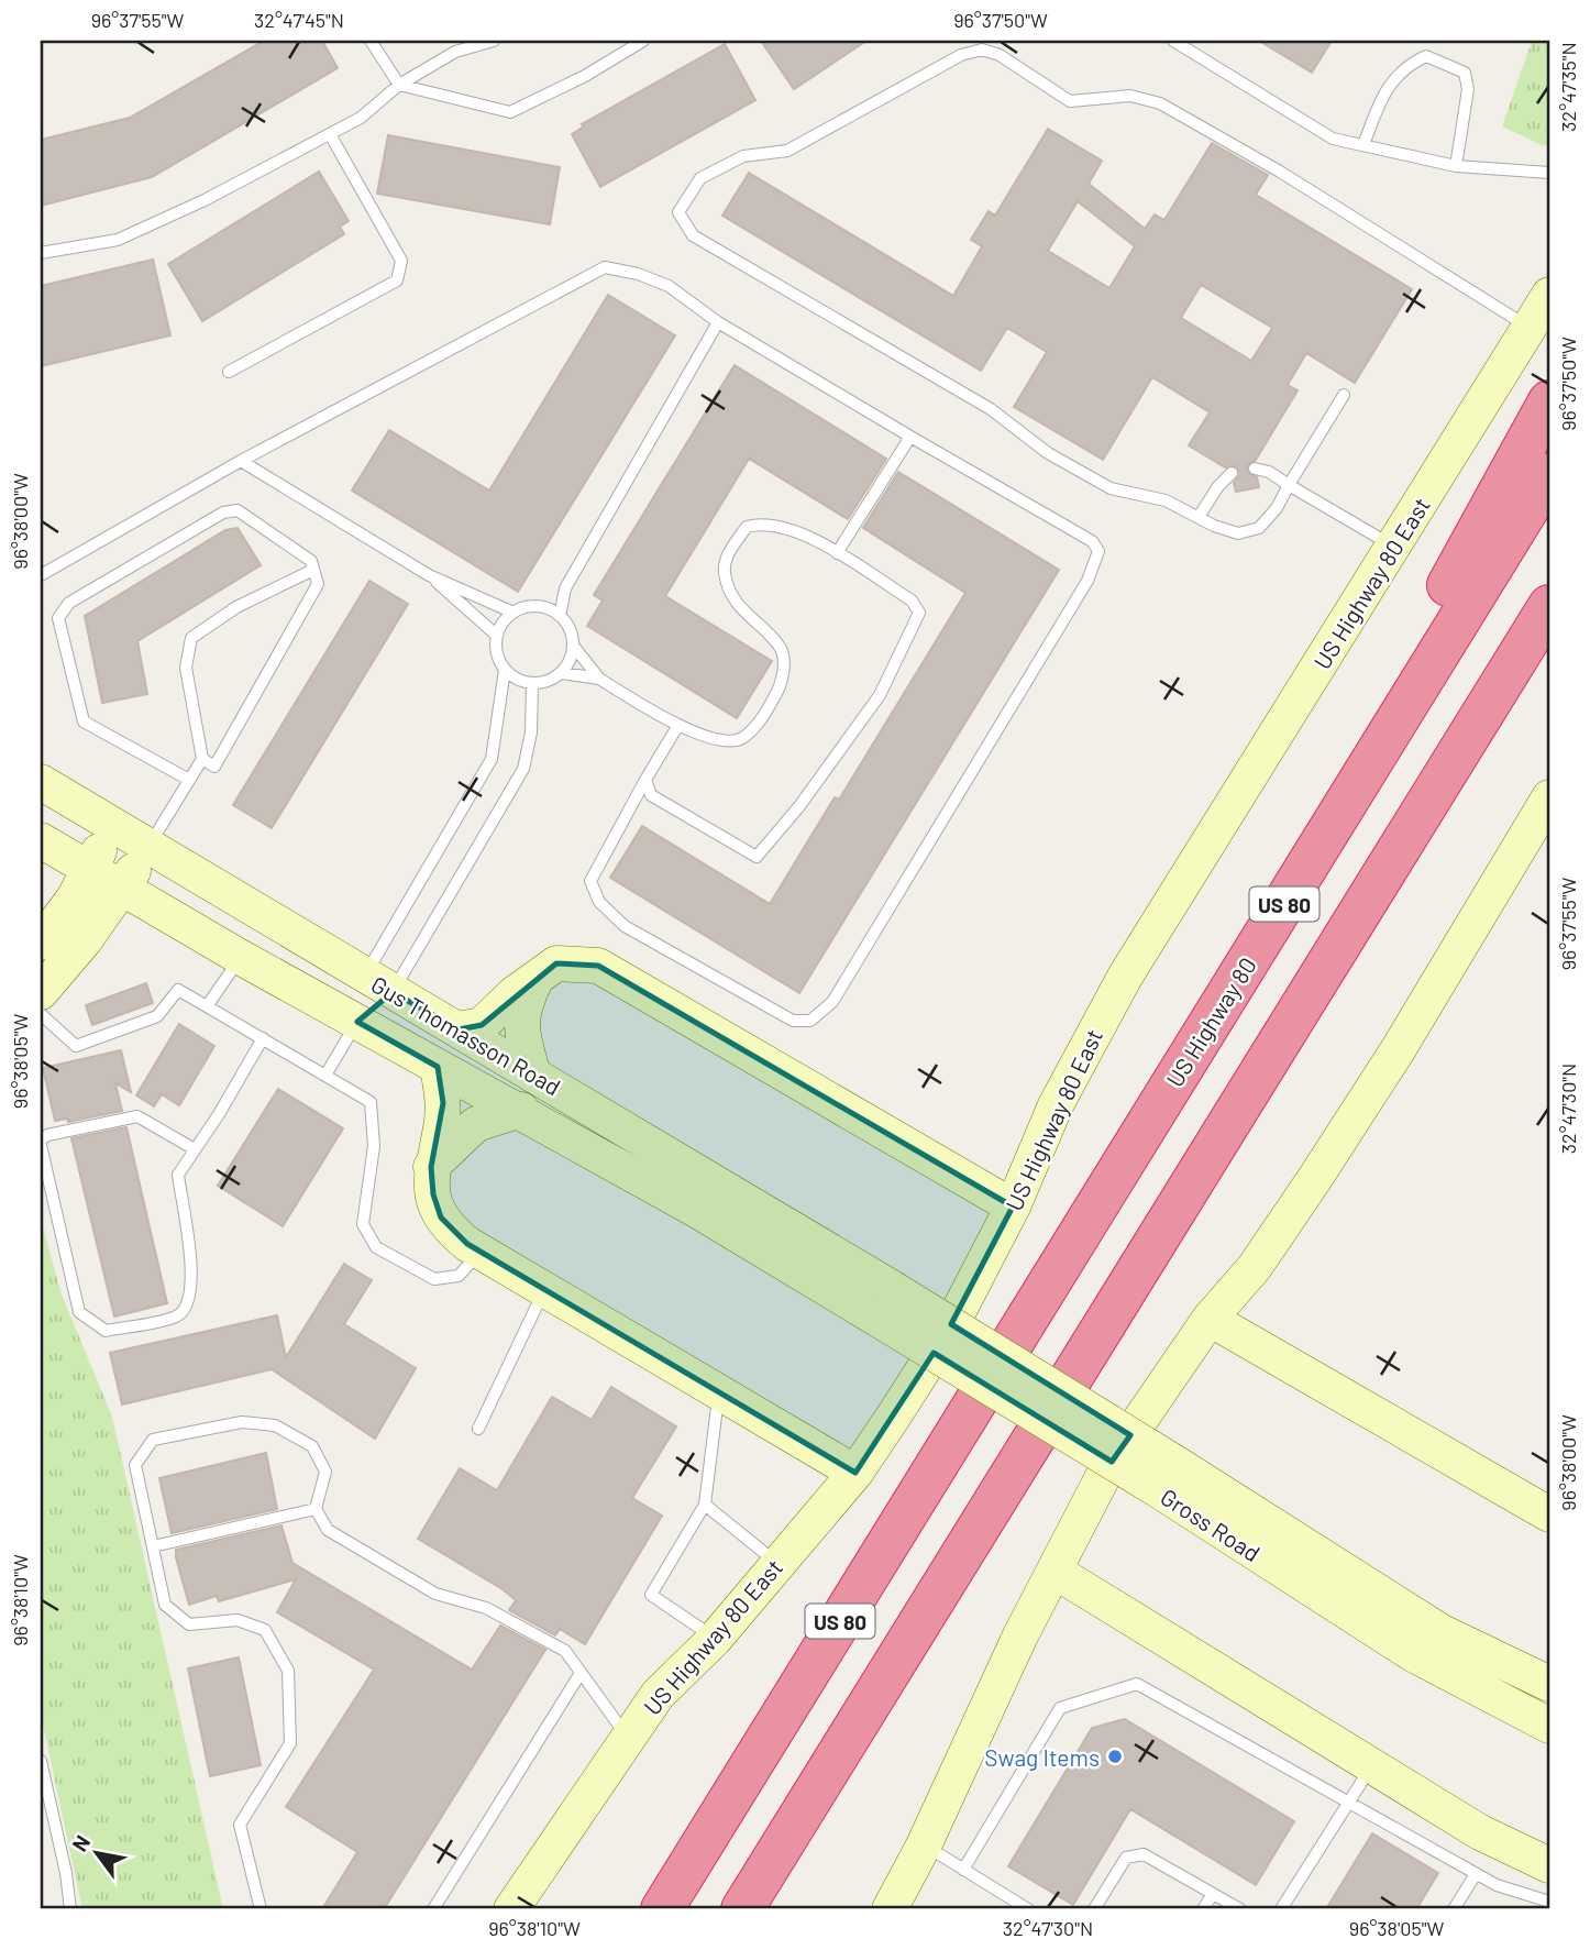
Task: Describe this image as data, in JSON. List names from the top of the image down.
{
  "streets": {
    "highway": ["US 80", "US Highway 80"],
    "main road": ["US Highway 80 East", "Gus Thomasson Road", "Gross Road"]
  },
  "crossings": [
    ["Gus Thomasson Road", "Gross Road"]
  ],
  "places": ["Swag Items"],
  "north": "top left",
  "coordinates": [
    "96°37'55\"W",
    "32°47'45\"N",
    "96°37'50\"W",
    "32°47'35\"N",
    "96°38'00\"W",
    "96°38'05\"W",
    "32°47'30\"N",
    "96°38'10\"W"
  ]
}
